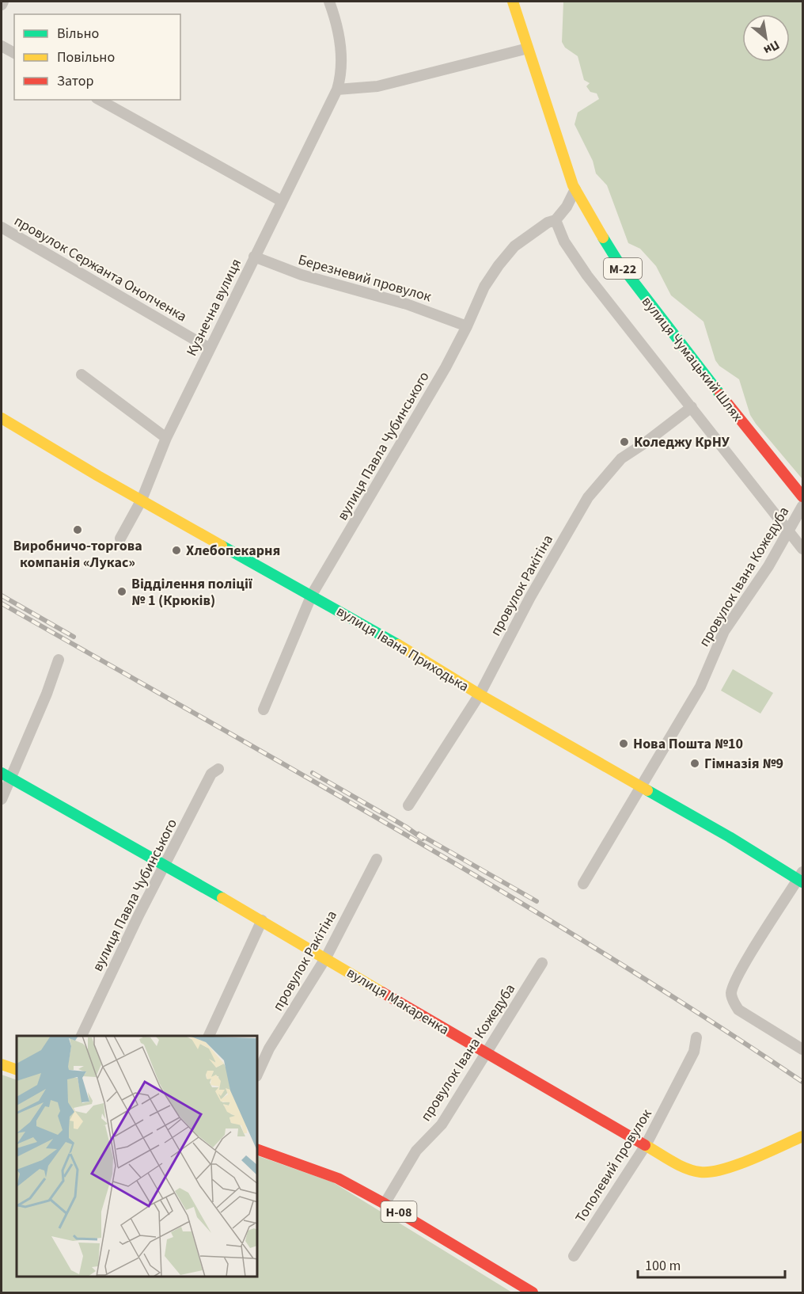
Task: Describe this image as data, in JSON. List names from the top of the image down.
{
  "streets": {
    "main road": [
      "М-22",
      "вулиця Чумацький Шлях",
      "вулиця Івана Приходька",
      "вулиця Макаренка",
      "Н-08"
    ],
    "street": [
      "провулок Сержанта Онопченка",
      "Березневий провулок",
      "Кузнечна вулиця",
      "вулиця Павла Чубинського",
      "провулок Івана Кожедуба",
      "провулок Ракітіна",
      "Тополевий провулок"
    ]
  },
  "crossings": [
    ["провулок Сержанта Онопченка", "Кузнечна вулиця"],
    ["Березневий провулок", "Кузнечна вулиця"],
    ["Березневий провулок", "вулиця Павла Чубинського"],
    ["Кузнечна вулиця", "вулиця Івана Приходька"],
    ["вулиця Павла Чубинського", "вулиця Івана Приходька"],
    ["вулиця Павла Чубинського", "вулиця Макаренка"],
    ["провулок Івана Кожедуба", "вулиця Івана Приходька"],
    ["провулок Івана Кожедуба", "вулиця Макаренка"],
    ["провулок Івана Кожедуба", "Н-08"],
    ["провулок Ракітіна", "вулиця Івана Приходька"],
    ["провулок Ракітіна", "вулиця Макаренка"],
    ["вулиця Макаренка", "Тополевий провулок"]
  ],
  "places": [
    "Коледжу КрНУ",
    "Виробничо-торгова компанія «Лукас»",
    "Хлебопекарня",
    "Відділення поліції № 1 (Крюків)",
    "Нова Пошта №10",
    "Гімназія №9"
  ],
  "legend": ["Вільно", "Повільно", "Затор"],
  "scale_bar": "100 m",
  "north": "bottom right"
}
